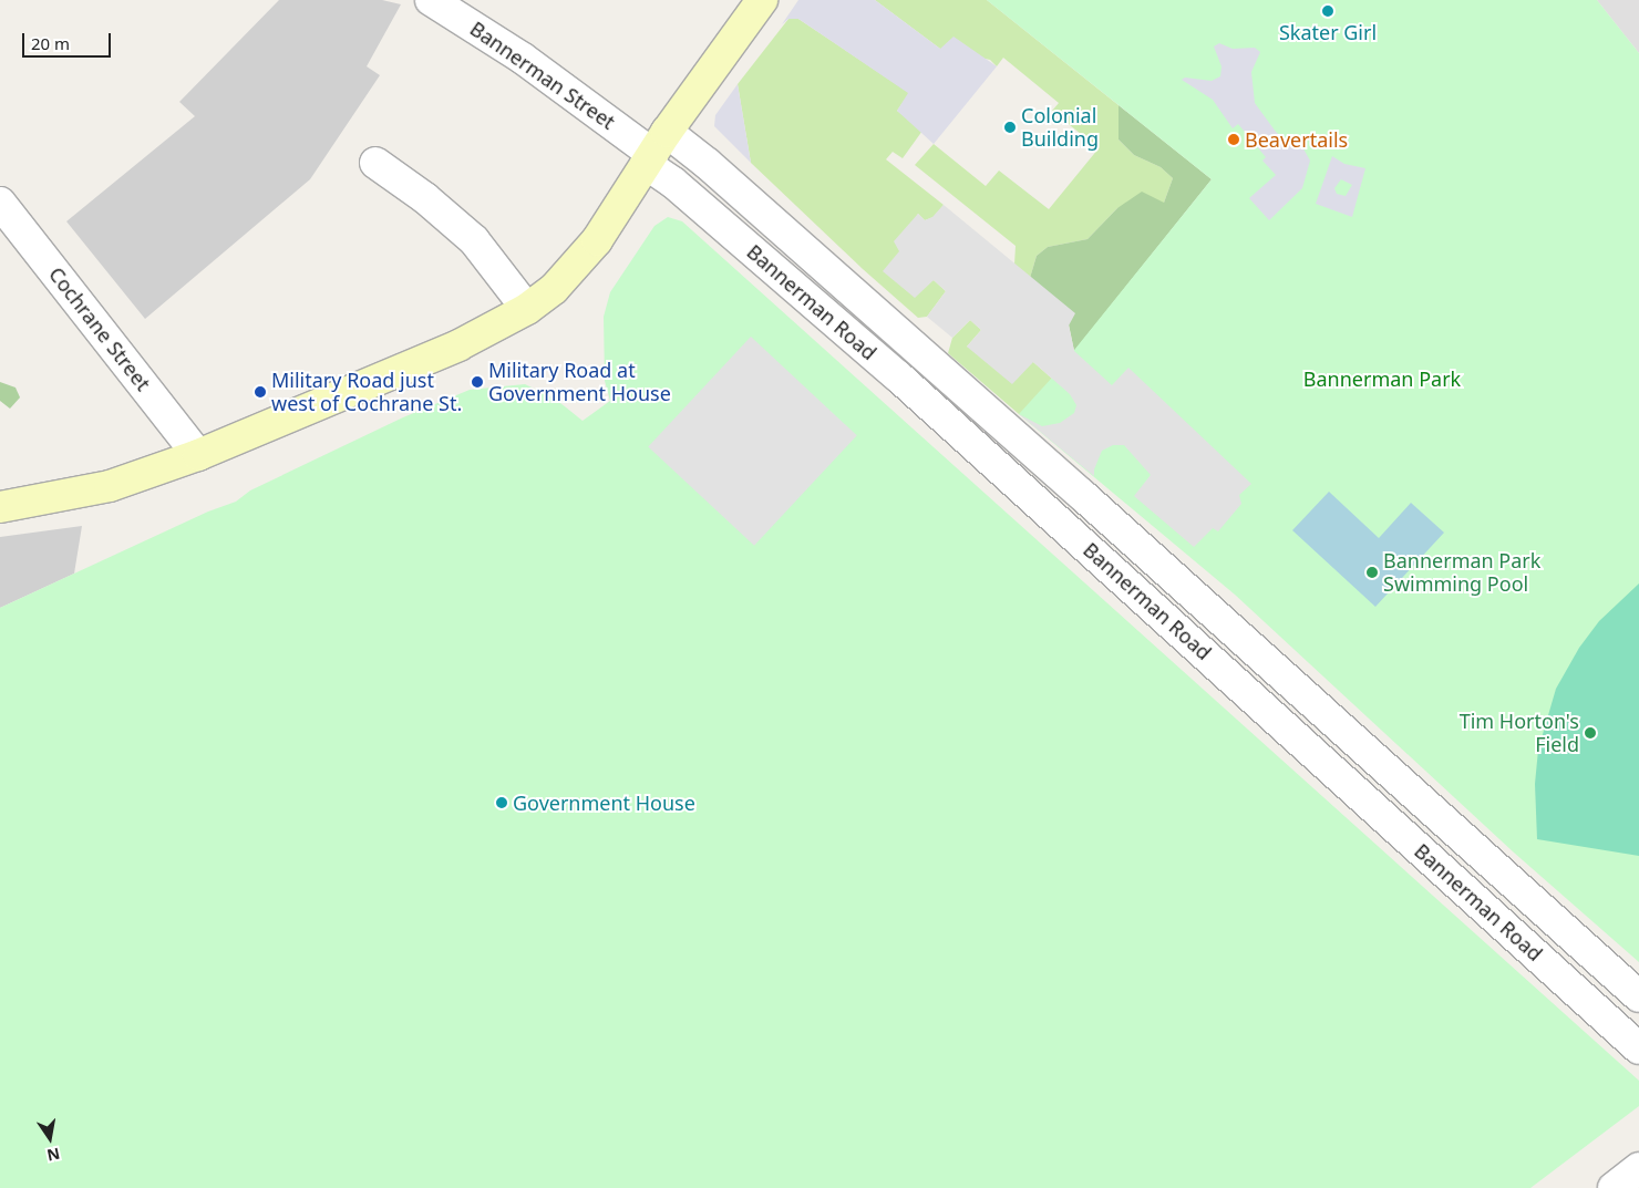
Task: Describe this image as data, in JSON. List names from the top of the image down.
{
  "streets": {
    "street": ["Bannerman Street", "Bannerman Road", "Cochrane Street"]
  },
  "crossings": [
    ["Bannerman Street", "Bannerman Road"]
  ],
  "parks": ["Bannerman Park"],
  "places": [
    "Skater Girl",
    "Colonial Building",
    "Beavertails",
    "Military Road at Government House",
    "Military Road just west of Cochrane St.",
    "Bannerman Park Swimming Pool",
    "Tim Horton's Field",
    "Government House"
  ],
  "scale_bar": "20 m",
  "north": "bottom"
}
